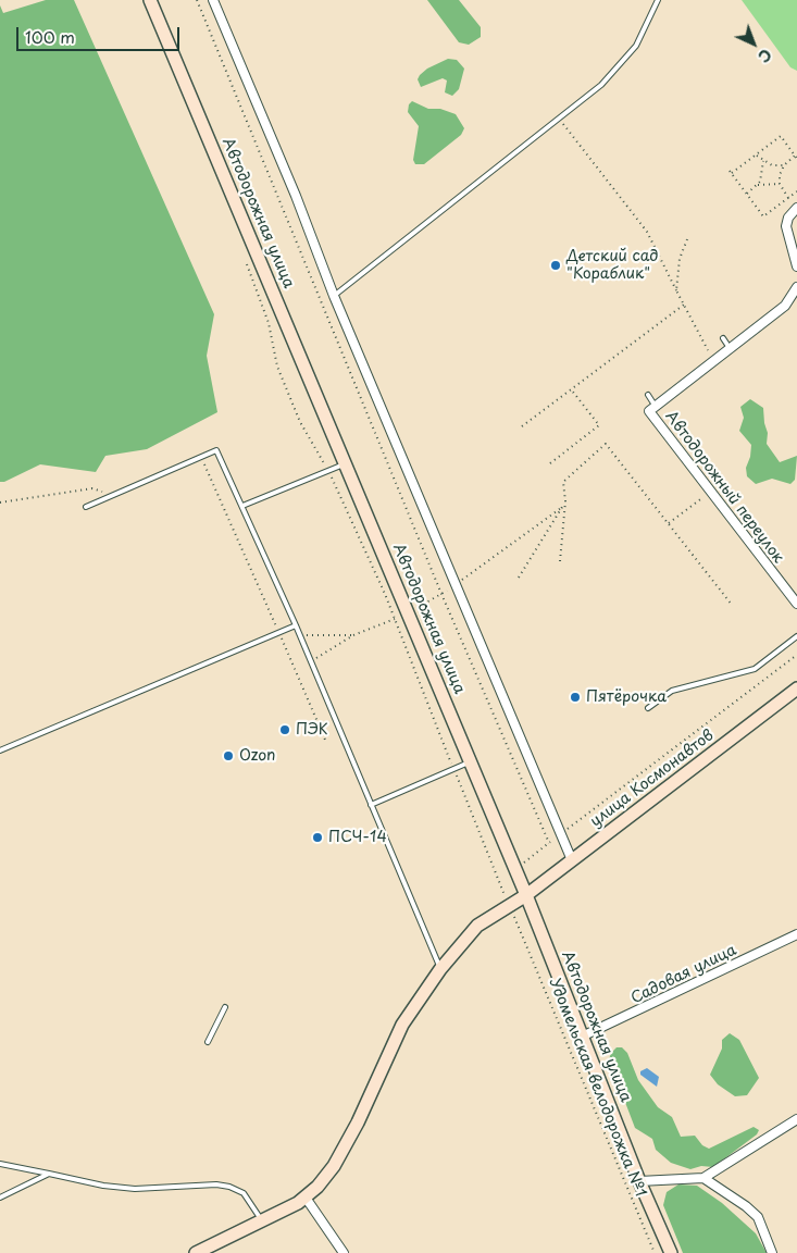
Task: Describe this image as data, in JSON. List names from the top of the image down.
{
  "streets": {
    "main road": ["Автодорожная улица", "улица Космонавтов"],
    "street": ["Автодорожный переулок", "Садовая улица"],
    "path": ["Удомельская велодорожка №1"]
  },
  "crossings": [
    ["Автодорожная улица", "улица Космонавтов"],
    ["Автодорожная улица", "Садовая улица"]
  ],
  "places": [
    "Детский сад \"Кораблик\"",
    "Пятёрочка",
    "ПЭК",
    "Ozon",
    "ПСЧ-14"
  ],
  "scale_bar": "100 m",
  "north": "bottom right"
}
